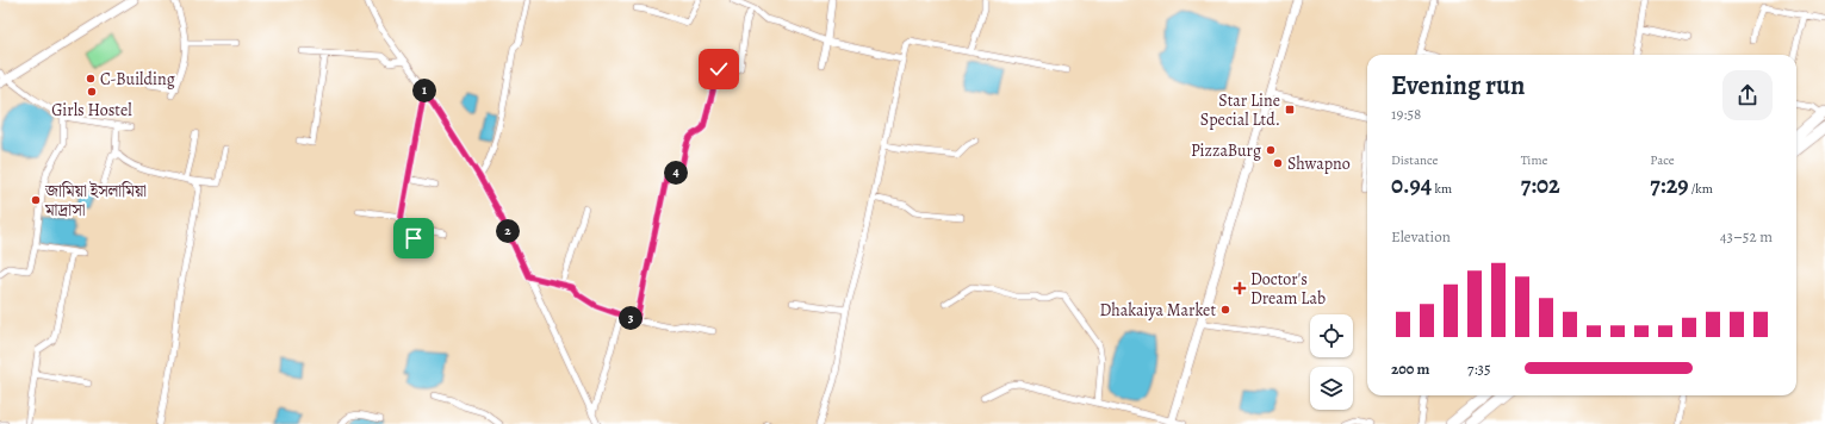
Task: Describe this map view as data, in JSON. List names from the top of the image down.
{
  "places": {
    "other": [
      "C-Building",
      "Girls Hostel",
      "PizzaBurg",
      "Shwapno",
      "জামিয়া ইসলামিয়া মাদ্রাসা",
      "Dhakaiya Market"
    ],
    "transit": ["Star Line Special Ltd."],
    "health": ["Doctor's Dream Lab"]
  },
  "page": {
    "heading": ["Evening run", "19:58"],
    "pins": [
      "1",
      "4",
      "2",
      "3"
    ],
    "stats": [
      ["Distance", "0.94 km"],
      ["Time", "7:02"],
      ["Pace", "7:29 /km"]
    ],
    "chart": ["Elevation", "43–52 m"],
    "list": [
      {
        "name": "200 m",
        "note": "7:35"
      }
    ]
  }
}
